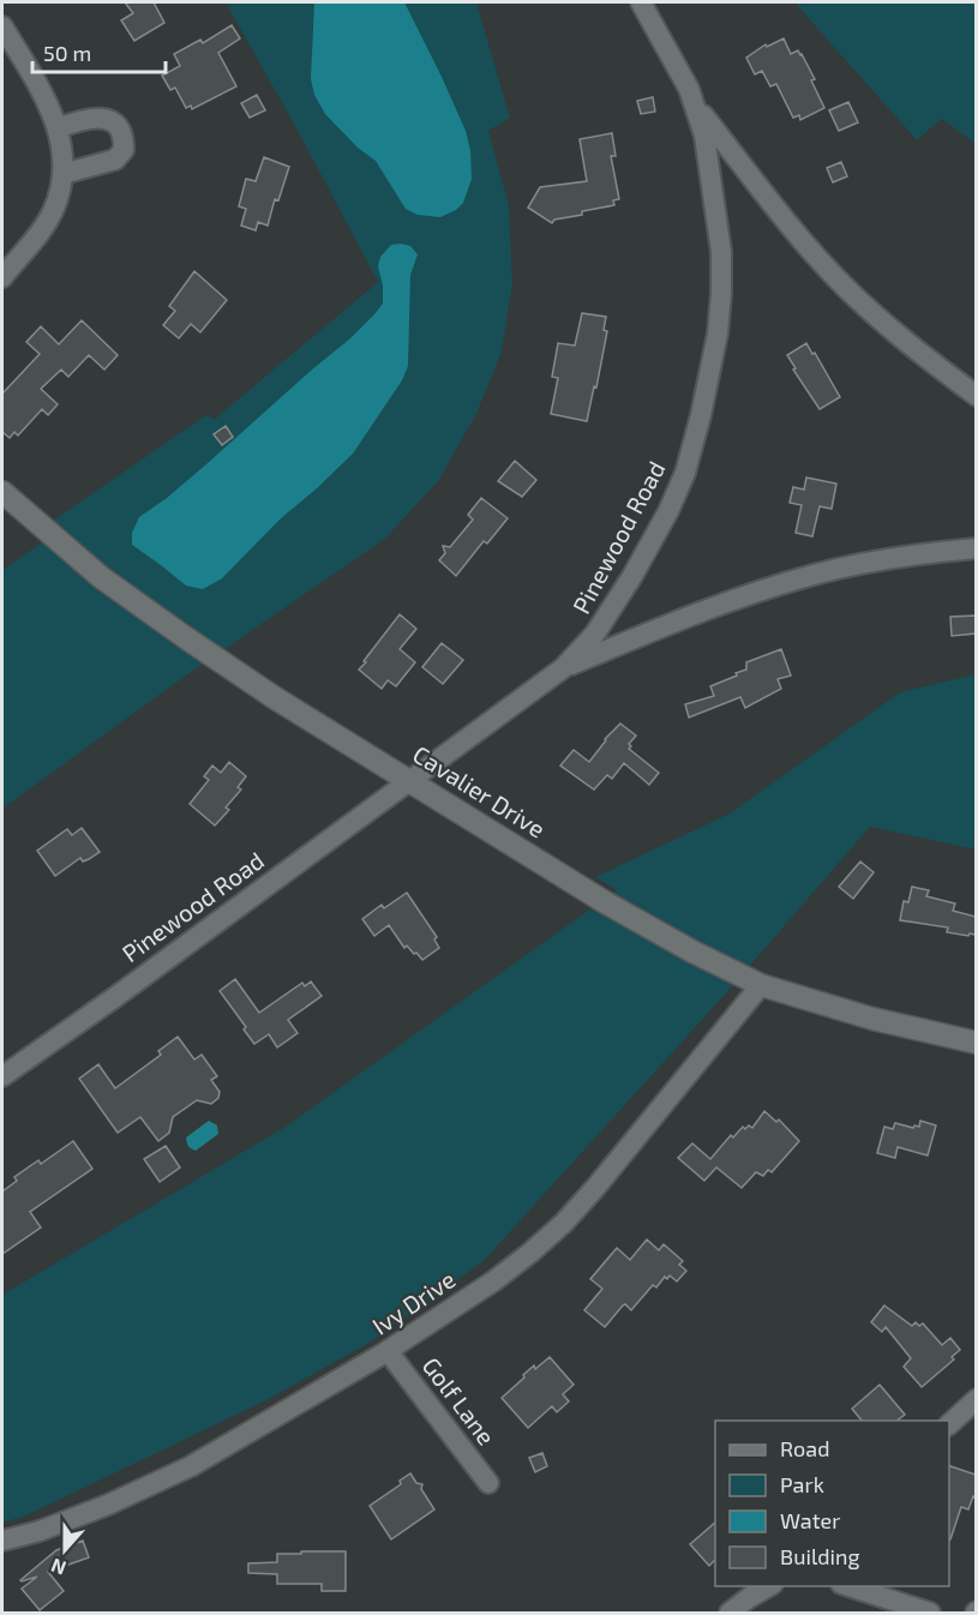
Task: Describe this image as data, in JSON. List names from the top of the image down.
{
  "streets": {
    "street": [
      "Pinewood Road",
      "Cavalier Drive",
      "Ivy Drive",
      "Golf Lane"
    ]
  },
  "crossings": [
    ["Pinewood Road", "Cavalier Drive"],
    ["Cavalier Drive", "Ivy Drive"],
    ["Ivy Drive", "Golf Lane"]
  ],
  "legend": [
    "Road",
    "Park",
    "Water",
    "Building"
  ],
  "scale_bar": "50 m",
  "north": "bottom"
}
